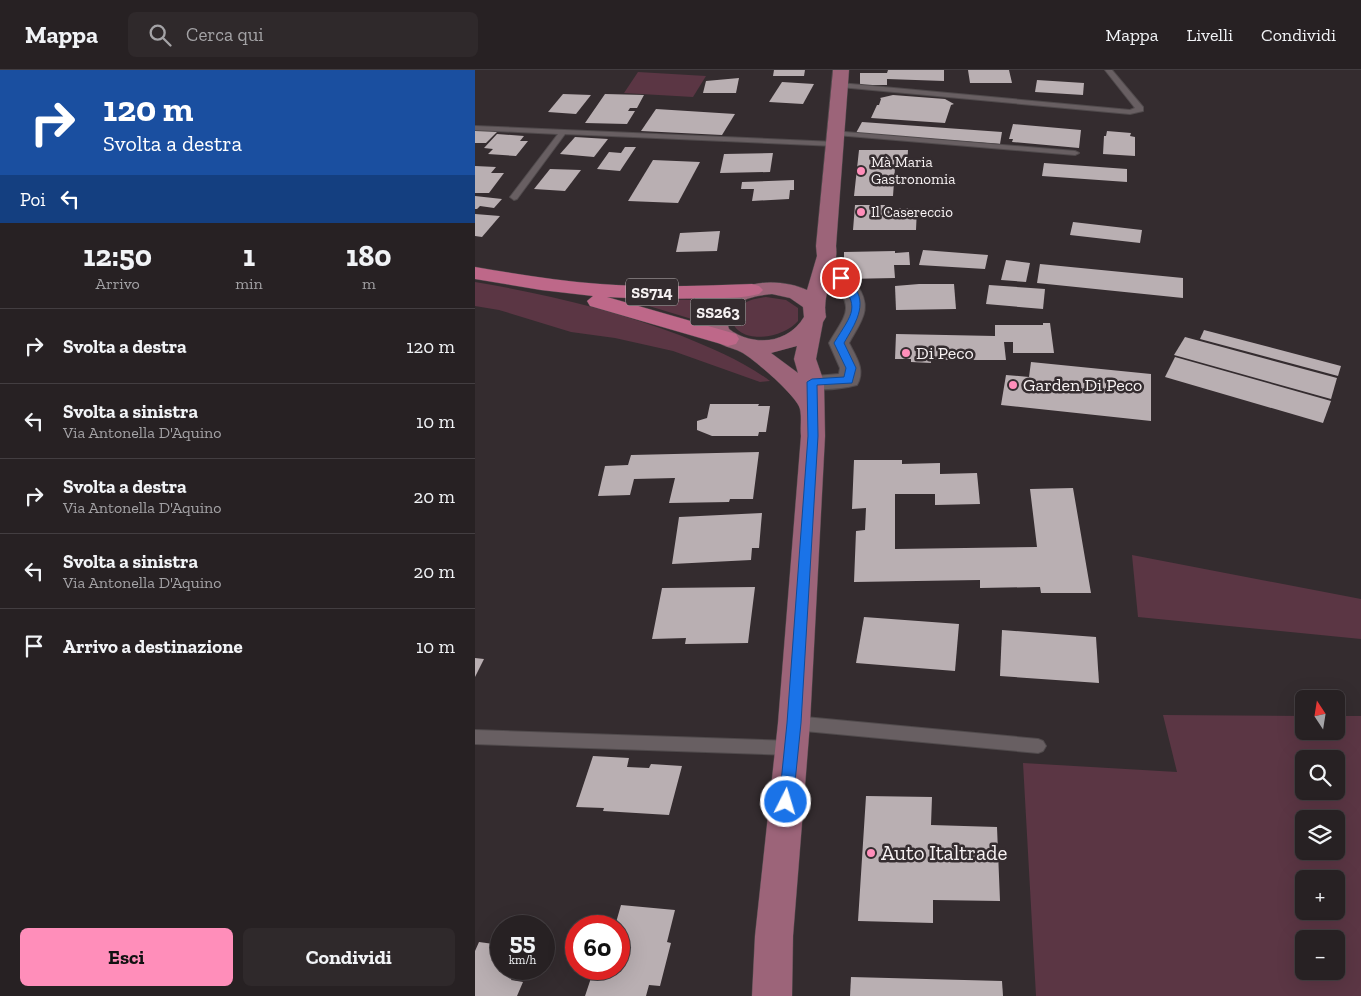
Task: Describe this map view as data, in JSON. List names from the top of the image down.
{
  "streets": {
    "highway": ["SS714"],
    "main road": ["SS263"]
  },
  "crossings": [
    ["SS714", "SS263"]
  ],
  "places": [
    "Mà Maria Gastronomia",
    "Il Casereccio",
    "Di Peco",
    "Garden Di Peco",
    "Auto Italtrade"
  ],
  "north": "top",
  "page": {
    "header": "Mappa",
    "search": "Cerca qui",
    "nav": ["Mappa", "Livelli", "Condividi"],
    "turn": ["120 m", "Svolta a destra"],
    "then": "Poi",
    "eta": [
      "12:50",
      "Arrivo",
      "1",
      "min",
      "180",
      "m"
    ],
    "list": [
      {
        "name": "Svolta a destra",
        "value": "120 m"
      },
      {
        "name": "Svolta a sinistra",
        "note": "Via Antonella D'Aquino",
        "value": "10 m"
      },
      {
        "name": "Svolta a destra",
        "note": "Via Antonella D'Aquino",
        "value": "20 m"
      },
      {
        "name": "Svolta a sinistra",
        "note": "Via Antonella D'Aquino",
        "value": "20 m"
      },
      {
        "name": "Arrivo a destinazione",
        "value": "10 m"
      }
    ],
    "map_buttons": ["+", "−"],
    "speed": "55 km/h",
    "limit": "60",
    "buttons": ["Esci", "Condividi"]
  }
}
